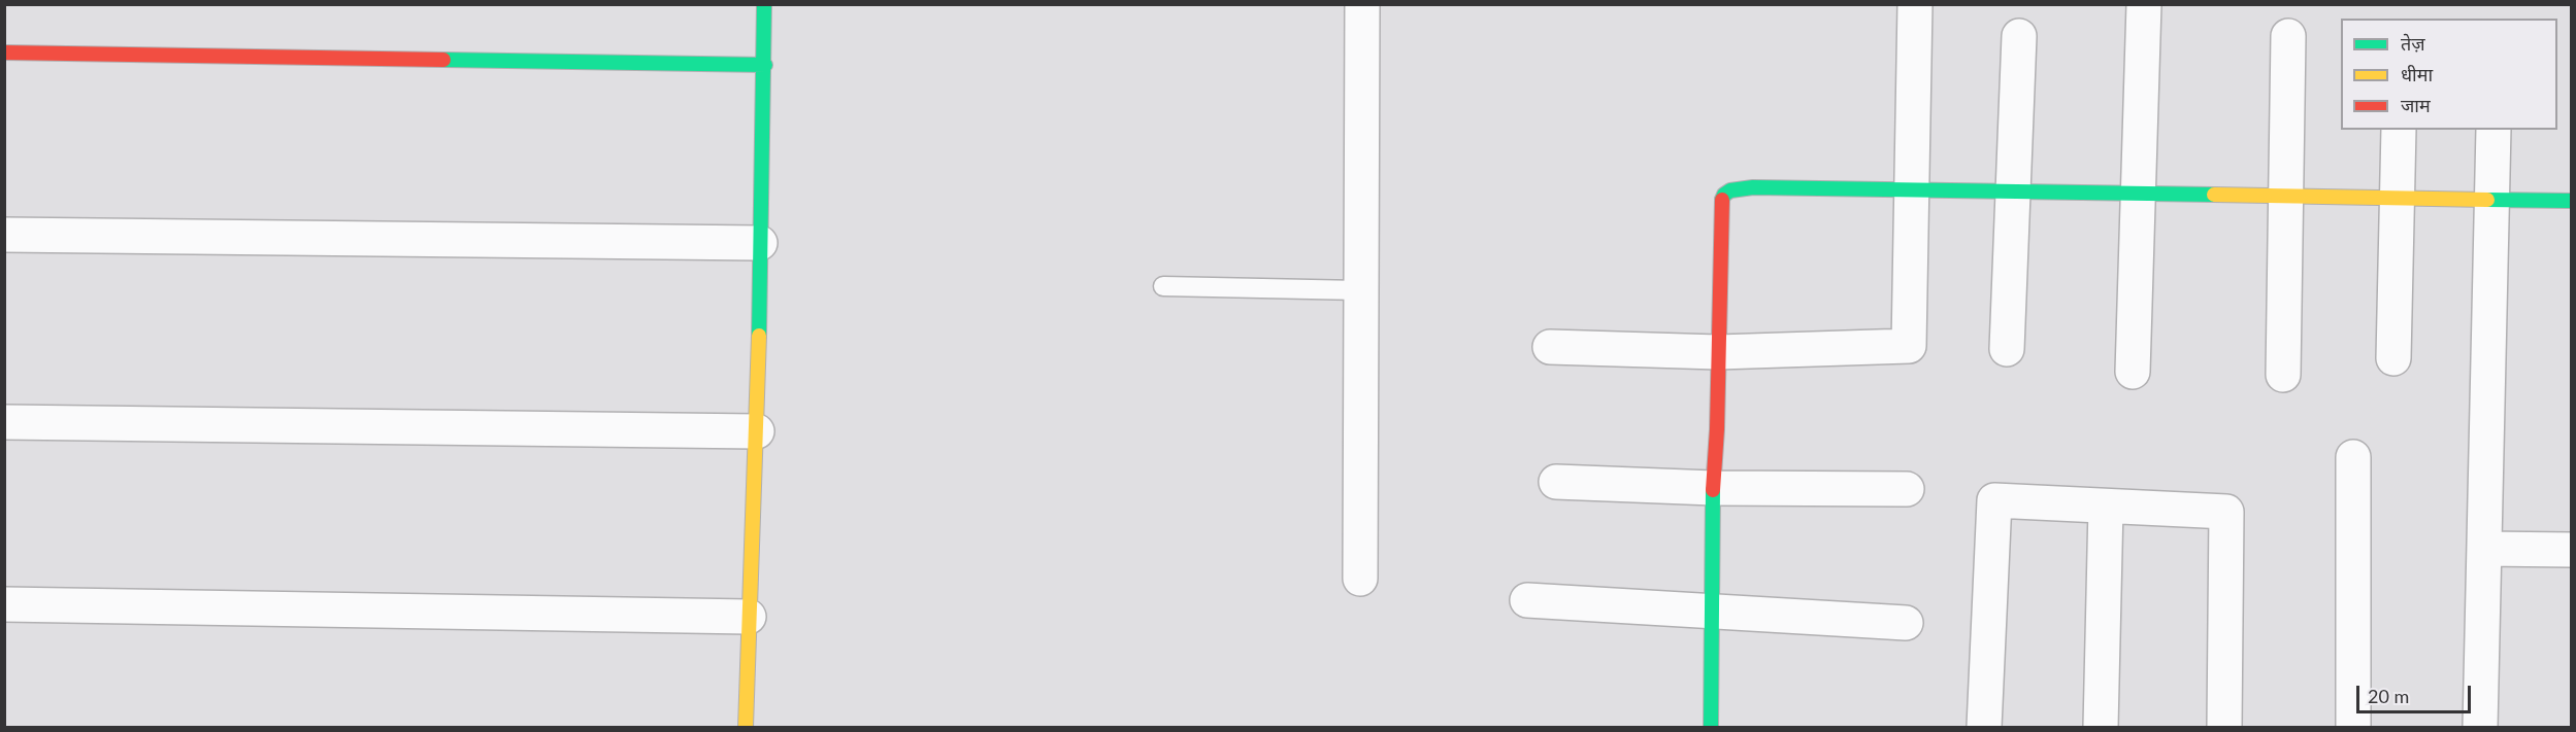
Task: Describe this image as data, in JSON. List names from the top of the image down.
{
  "legend": ["तेज़", "धीमा", "जाम"],
  "scale_bar": "20 m"
}
